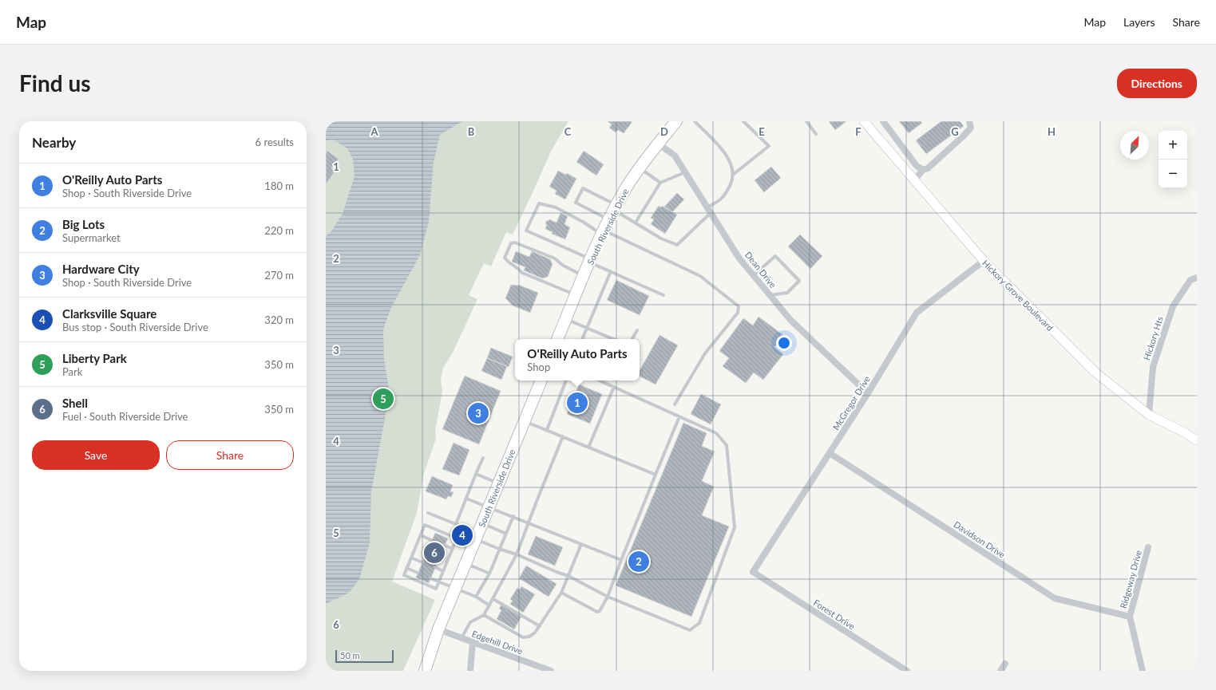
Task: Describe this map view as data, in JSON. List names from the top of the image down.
{
  "streets": {
    "highway": ["South Riverside Drive"],
    "street": [
      "Dean Drive",
      "Hickory Grove Boulevard",
      "Hickory Hts",
      "McGregor Drive",
      "Davidson Drive",
      "Ridgeway Drive",
      "Forest Drive",
      "Edgehill Drive"
    ]
  },
  "crossings": [
    ["South Riverside Drive", "Dean Drive"],
    ["South Riverside Drive", "Edgehill Drive"],
    ["Dean Drive", "McGregor Drive"],
    ["Hickory Grove Boulevard", "Hickory Hts"],
    ["Hickory Grove Boulevard", "McGregor Drive"],
    ["McGregor Drive", "Davidson Drive"],
    ["McGregor Drive", "Forest Drive"],
    ["Davidson Drive", "Ridgeway Drive"]
  ],
  "scale_bar": "50 m",
  "north": "top right",
  "page": {
    "header": "Map",
    "nav": ["Map", "Layers", "Share"],
    "buttons": [
      "Directions",
      ["Save", "Share"]
    ],
    "title": "Find us",
    "heading": ["Nearby", "6 results"],
    "map_buttons": ["+", "−"],
    "list": [
      {
        "mark": "1",
        "name": "O'Reilly Auto Parts",
        "note": "Shop · South Riverside Drive",
        "value": "180 m"
      },
      {
        "mark": "2",
        "name": "Big Lots",
        "note": "Supermarket",
        "value": "220 m"
      },
      {
        "mark": "3",
        "name": "Hardware City",
        "note": "Shop · South Riverside Drive",
        "value": "270 m"
      },
      {
        "mark": "4",
        "name": "Clarksville Square",
        "note": "Bus stop · South Riverside Drive",
        "value": "320 m"
      },
      {
        "mark": "5",
        "name": "Liberty Park",
        "note": "Park",
        "value": "350 m"
      },
      {
        "mark": "6",
        "name": "Shell",
        "note": "Fuel · South Riverside Drive",
        "value": "350 m"
      }
    ],
    "popup": ["O'Reilly Auto Parts", "Shop"],
    "pins": [
      "5",
      "1",
      "3",
      "4",
      "6",
      "2"
    ],
    "scale": "50 m"
  },
  "grid": {
    "columns": [
      "A",
      "B",
      "C",
      "D",
      "E",
      "F",
      "G",
      "H"
    ],
    "rows": [
      "1",
      "2",
      "3",
      "4",
      "5",
      "6"
    ]
  }
}
